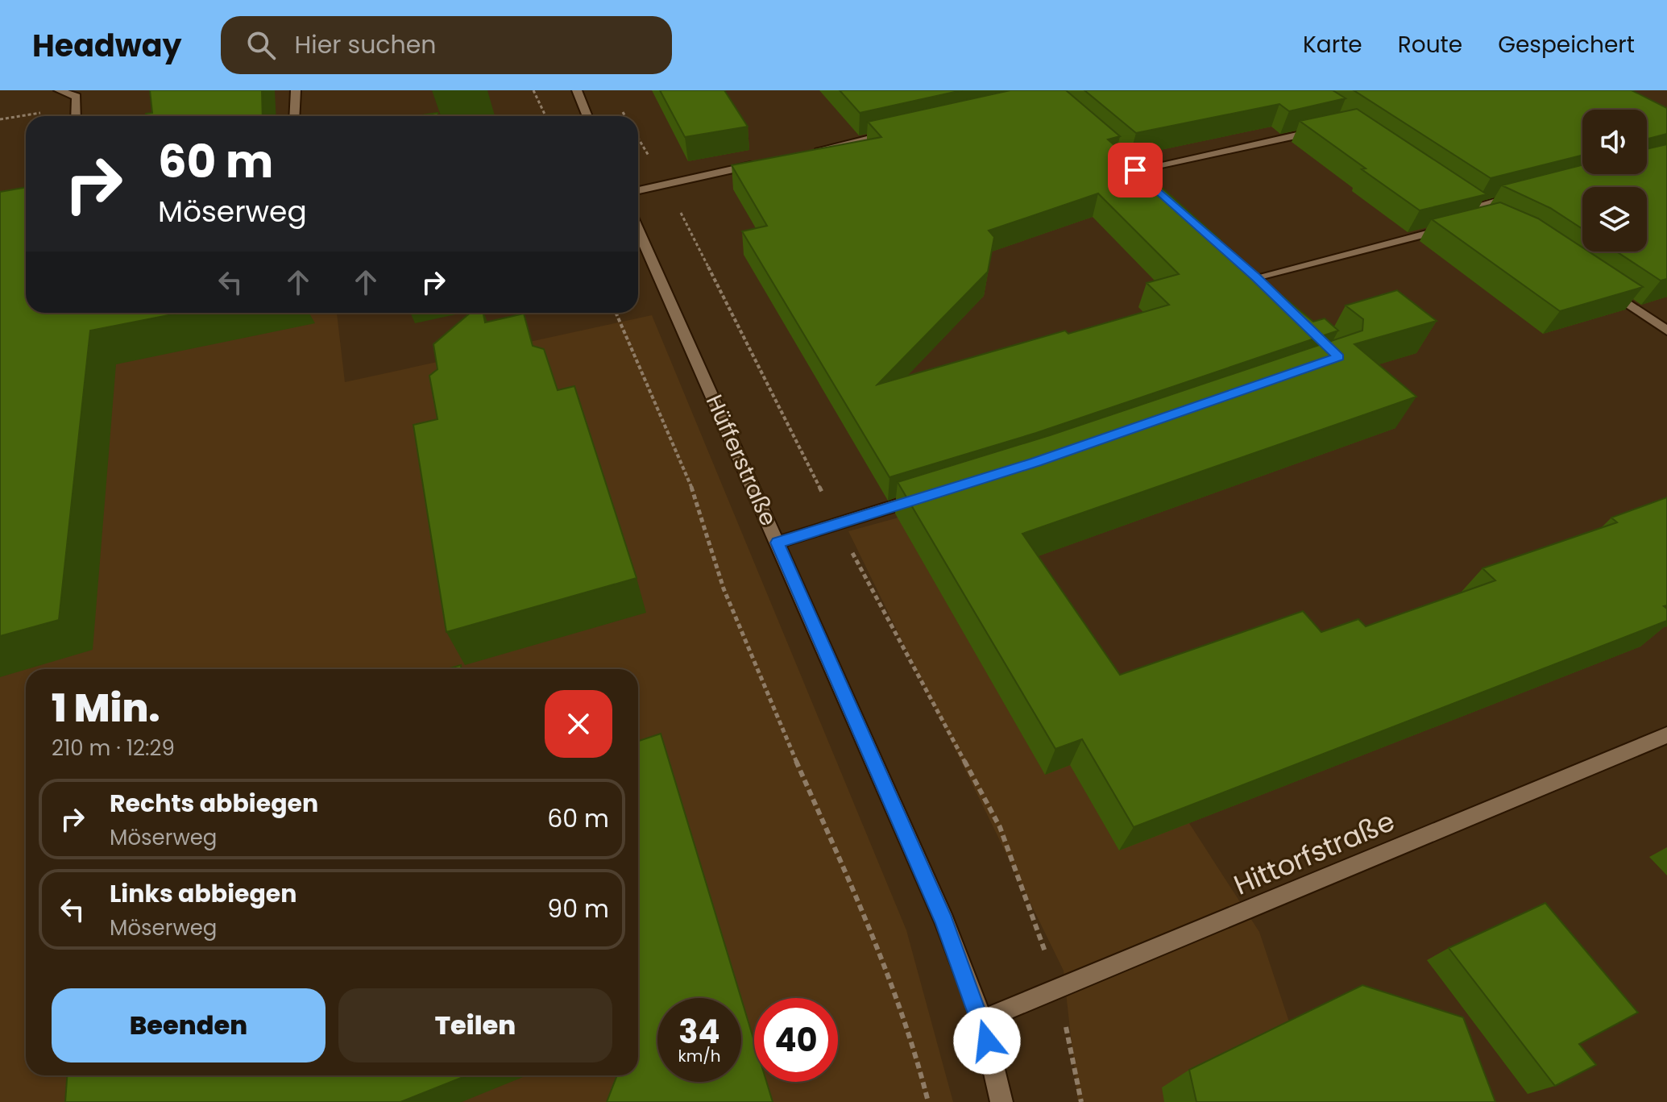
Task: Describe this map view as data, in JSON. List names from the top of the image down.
{
  "streets": {
    "street": ["Hüfferstraße", "Hittorfstraße"]
  },
  "crossings": [
    ["Hüfferstraße", "Hittorfstraße"]
  ],
  "page": {
    "header": "Headway",
    "search": "Hier suchen",
    "nav": ["Karte", "Route", "Gespeichert"],
    "turn": ["60 m", "Möserweg"],
    "heading": ["1 Min.", "210 m · 12:29"],
    "list": [
      {
        "name": "Rechts abbiegen",
        "note": "Möserweg",
        "value": "60 m"
      },
      {
        "name": "Links abbiegen",
        "note": "Möserweg",
        "value": "90 m"
      }
    ],
    "buttons": ["Beenden", "Teilen"],
    "speed": "34 km/h",
    "limit": "40"
  }
}
